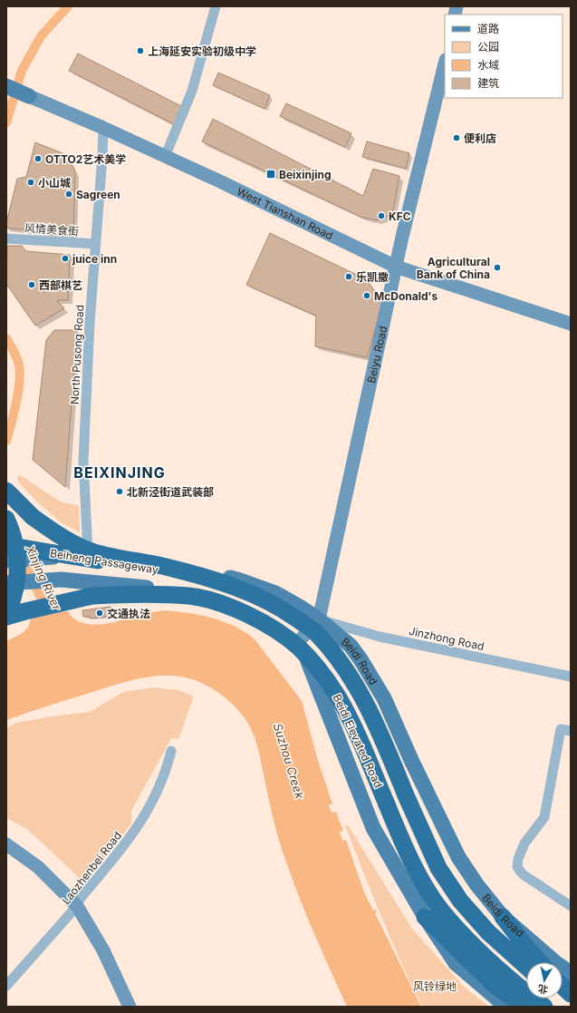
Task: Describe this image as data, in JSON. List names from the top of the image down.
{
  "streets": {
    "highway": ["Beiheng Passageway", "Beidi Elevated Road"],
    "main road": ["West Tianshan Road", "Beidi Road"],
    "street": [
      "风情美食街",
      "North Pusong Road",
      "Beiyu Road",
      "Jinzhong Road",
      "Laozhenbei Road"
    ]
  },
  "crossings": [
    ["West Tianshan Road", "North Pusong Road"],
    ["West Tianshan Road", "Beiyu Road"],
    ["风情美食街", "North Pusong Road"],
    ["North Pusong Road", "Beidi Road"],
    ["Beiyu Road", "Jinzhong Road"],
    ["Beiyu Road", "Beidi Road"],
    ["Beiheng Passageway", "Beidi Elevated Road"],
    ["Jinzhong Road", "Beidi Road"]
  ],
  "districts": ["BEIXINJING"],
  "water": ["Xinjing River", "Suzhou Creek"],
  "parks": ["风铃绿地"],
  "places": {
    "other": [
      "上海延安实验初级中学",
      "便利店",
      "OTTO2艺术美学",
      "小山城",
      "Sagreen",
      "KFC",
      "juice inn",
      "Agricultural Bank of China",
      "乐凯撒",
      "西部棋艺",
      "McDonald's",
      "北新泾街道武装部",
      "交通执法"
    ],
    "transit": ["Beixinjing"]
  },
  "legend": [
    "道路",
    "公园",
    "水域",
    "建筑"
  ],
  "north": "bottom"
}
